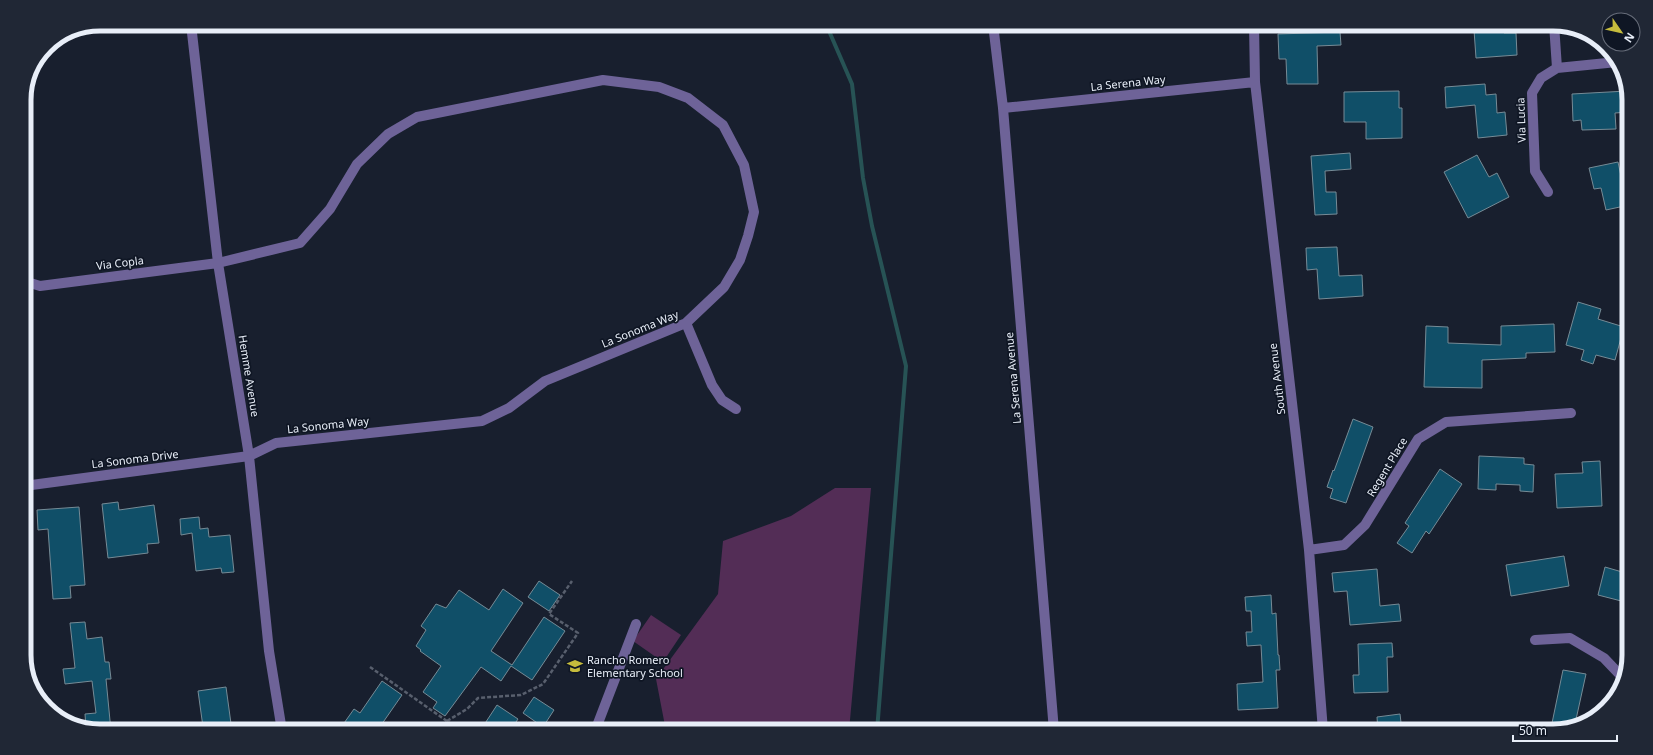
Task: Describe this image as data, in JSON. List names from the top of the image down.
{
  "streets": {
    "street": [
      "La Serena Way",
      "Via Lucia",
      "Via Copla",
      "La Sonoma Way",
      "Hemme Avenue",
      "La Serena Avenue",
      "South Avenue",
      "La Sonoma Drive",
      "Regent Place"
    ]
  },
  "crossings": [
    ["La Serena Way", "La Serena Avenue"],
    ["La Serena Way", "South Avenue"],
    ["Via Copla", "La Sonoma Way"],
    ["Via Copla", "Hemme Avenue"],
    ["La Sonoma Way", "Hemme Avenue"],
    ["La Sonoma Way", "La Sonoma Drive"],
    ["Hemme Avenue", "La Sonoma Drive"],
    ["South Avenue", "Regent Place"]
  ],
  "places": {
    "school or university": ["Rancho Romero Elementary School"]
  },
  "scale_bar": "50 m",
  "north": "bottom right"
}
